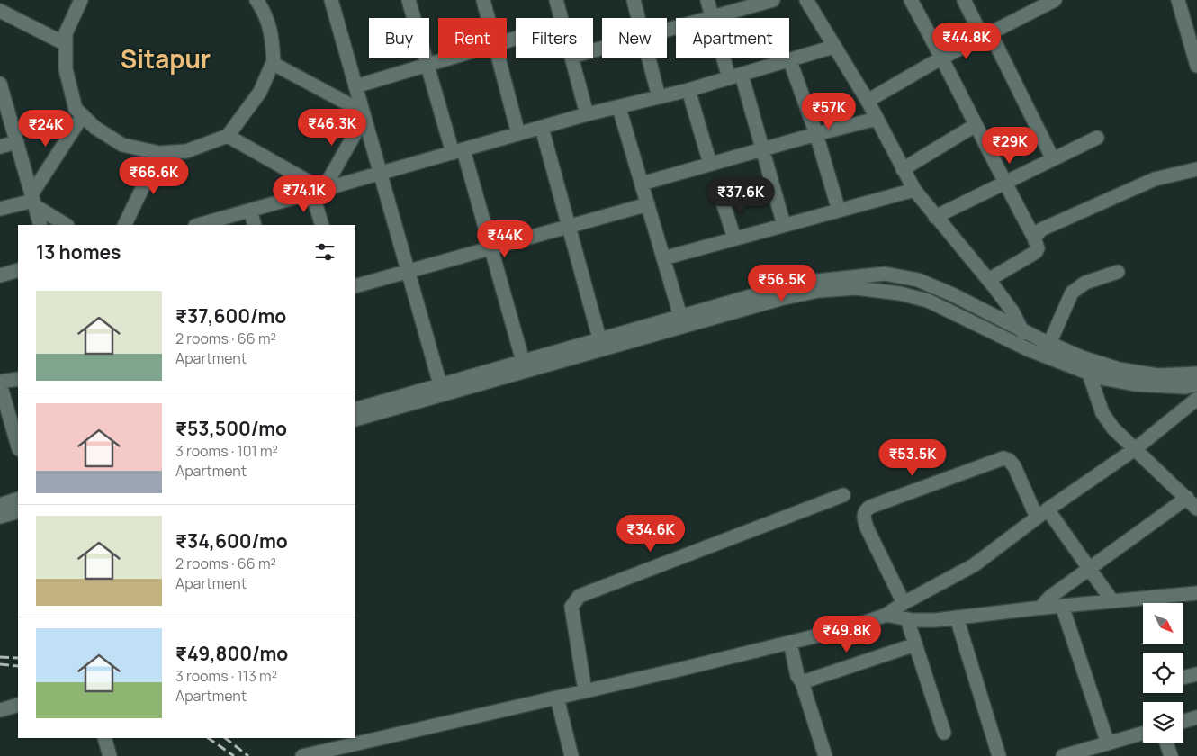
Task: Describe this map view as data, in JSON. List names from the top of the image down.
{
  "districts": ["Sitapur"],
  "north": "bottom right",
  "page": {
    "chip": [
      "Buy",
      "Rent",
      "Filters",
      "New",
      "Apartment"
    ],
    "price": [
      "₹44.8K",
      "₹57K",
      "₹46.3K",
      "₹24K",
      "₹29K",
      "₹66.6K",
      "₹74.1K",
      "₹37.6K",
      "₹44K",
      "₹56.5K",
      "₹53.5K",
      "₹34.6K",
      "₹49.8K"
    ],
    "heading": "13 homes",
    "list": [
      {
        "name": "₹37,600/mo",
        "note": "2 rooms · 66 m² · Apartment"
      },
      {
        "name": "₹53,500/mo",
        "note": "3 rooms · 101 m² · Apartment"
      },
      {
        "name": "₹34,600/mo",
        "note": "2 rooms · 66 m² · Apartment"
      },
      {
        "name": "₹49,800/mo",
        "note": "3 rooms · 113 m² · Apartment"
      }
    ]
  }
}
